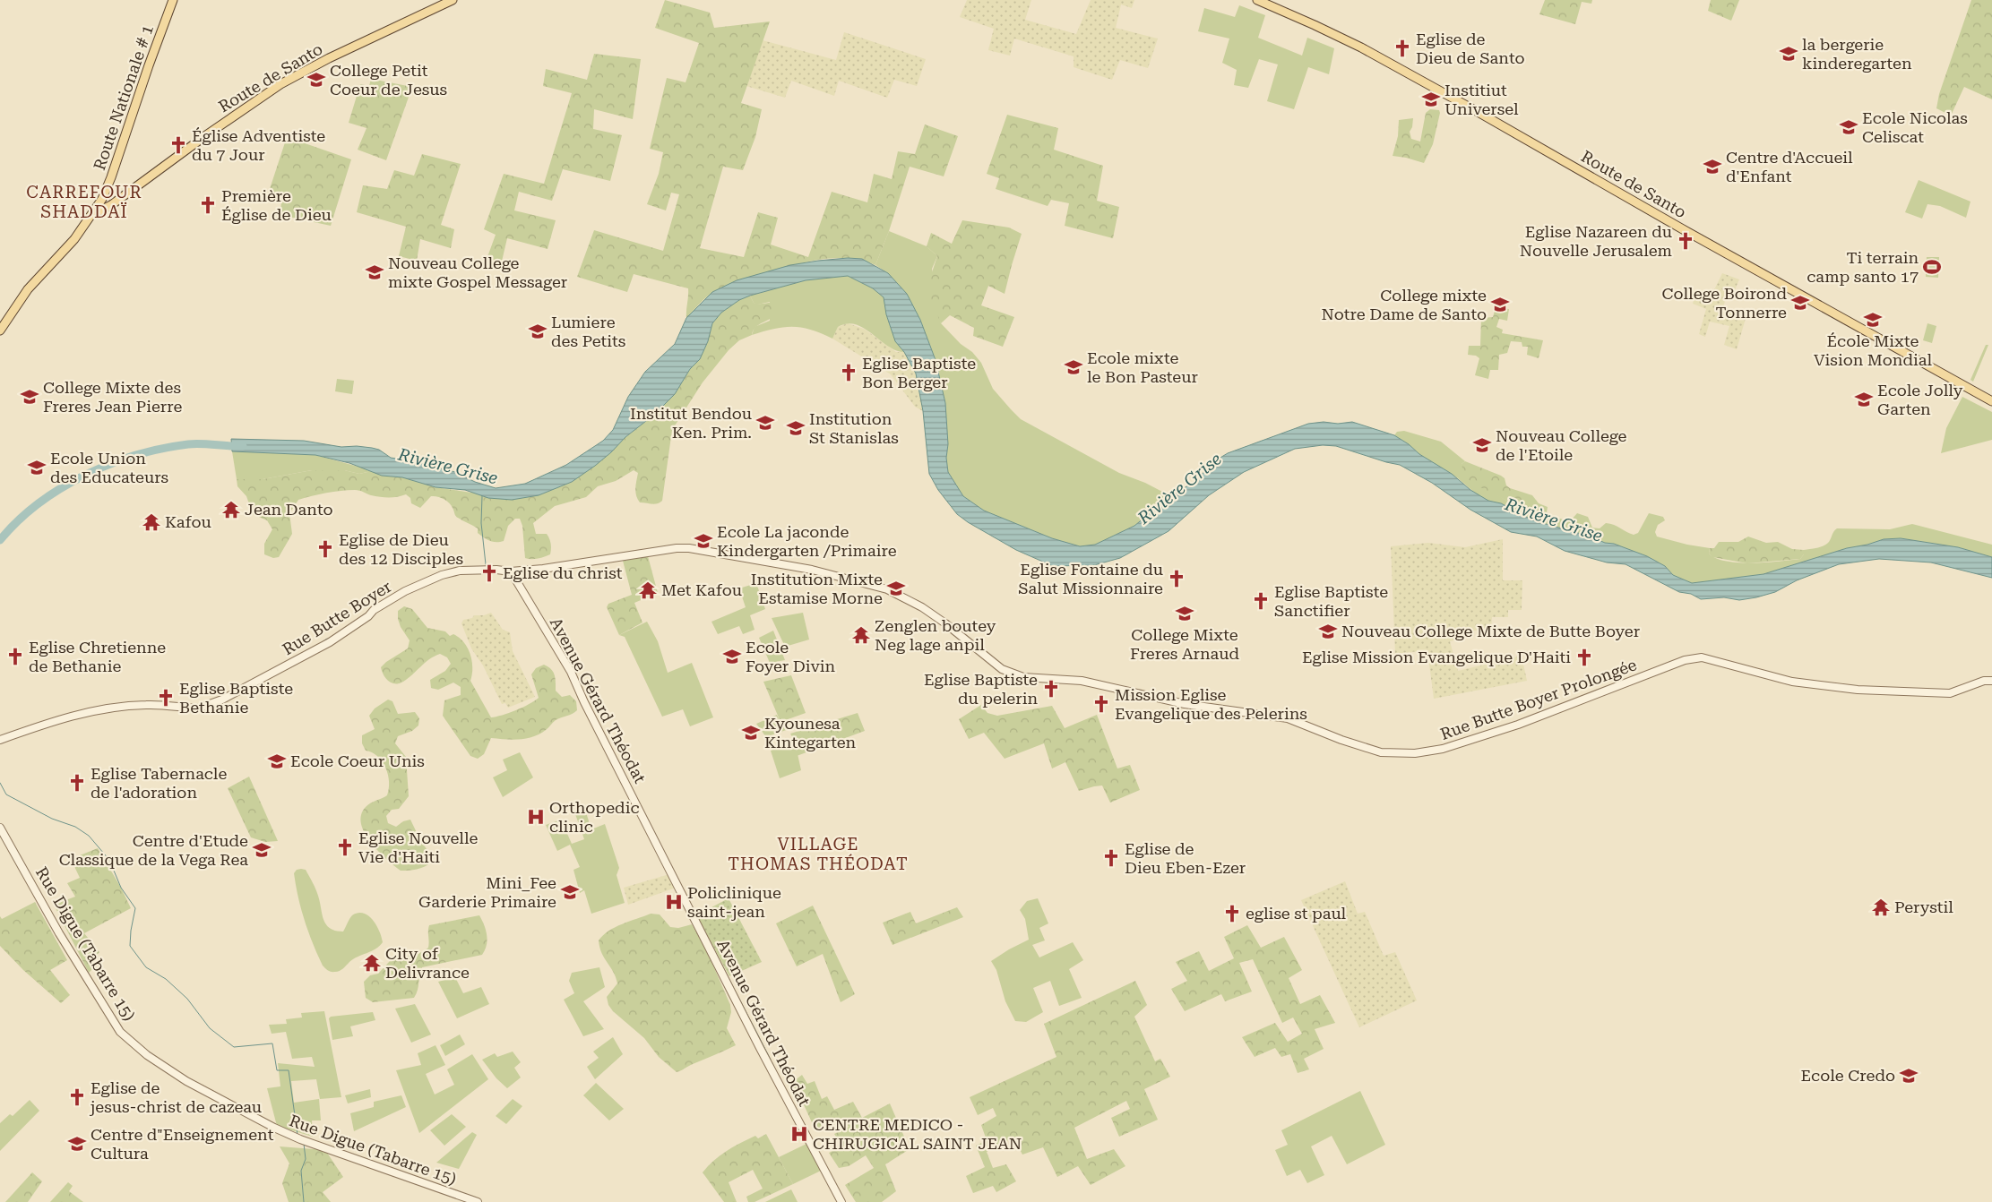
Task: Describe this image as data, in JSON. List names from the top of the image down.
{
  "streets": {
    "main road": ["Route de Santo", "Route Nationale # 1"],
    "street": [
      "Rue Butte Boyer",
      "Rue Butte Boyer Prolongée",
      "Avenue Gérard Théodat",
      "Rue Digue (Tabarre 15)"
    ]
  },
  "crossings": [
    ["Route de Santo", "Route Nationale # 1"],
    ["Rue Butte Boyer", "Rue Butte Boyer Prolongée"],
    ["Rue Butte Boyer", "Avenue Gérard Théodat"],
    ["Rue Butte Boyer Prolongée", "Avenue Gérard Théodat"]
  ],
  "districts": ["CARREFOUR SHADDAÏ", "VILLAGE THOMAS THÉODAT"],
  "water": ["Rivière Grise"],
  "places": {
    "church": [
      "Eglise de Dieu de Santo",
      "Église Adventiste du 7 Jour",
      "Première Église de Dieu",
      "Eglise Nazareen du Nouvelle Jerusalem",
      "Eglise Baptiste Bon Berger",
      "Eglise de Dieu des 12 Disciples",
      "Eglise du christ",
      "Eglise Fontaine du Salut Missionnaire",
      "Eglise Baptiste Sanctifier",
      "Eglise Chretienne de Bethanie",
      "Eglise Mission Evangelique D'Haiti",
      "Eglise Baptiste du pelerin",
      "Eglise Baptiste Bethanie",
      "Mission Eglise Evangelique des Pelerins",
      "Eglise Tabernacle de l'adoration",
      "Eglise Nouvelle Vie d'Haiti",
      "Eglise de Dieu Eben-Ezer",
      "eglise st paul",
      "Eglise de jesus-christ de cazeau"
    ],
    "school or university": [
      "la bergerie kinderegarten",
      "College Petit Coeur de Jesus",
      "Institiut Universel",
      "Ecole Nicolas Celiscat",
      "Centre d'Accueil d'Enfant",
      "Nouveau College mixte Gospel Messager",
      "College Boirond Tonnerre",
      "College mixte Notre Dame de Santo",
      "École Mixte Vision Mondial",
      "Lumiere des Petits",
      "Ecole mixte le Bon Pasteur",
      "College Mixte des Freres Jean Pierre",
      "Ecole Jolly Garten",
      "Institut Bendou Ken. Prim.",
      "Institution St Stanislas",
      "Nouveau College de l'Etoile",
      "Ecole Union des Educateurs",
      "Ecole La jaconde Kindergarten /Primaire",
      "Institution Mixte Estamise Morne",
      "College Mixte Freres Arnaud",
      "Nouveau College Mixte de Butte Boyer",
      "Ecole Foyer Divin",
      "Kyounesa Kintegarten",
      "Ecole Coeur Unis",
      "Centre d'Etude Classique de la Vega Rea",
      "Mini_Fee Garderie Primaire",
      "Ecole Credo",
      "Centre d\"Enseignement Cultura"
    ],
    "sports": ["Ti terrain camp santo 17"],
    "temple": [
      "Jean Danto",
      "Kafou",
      "Met Kafou",
      "Zenglen boutey Neg lage anpil",
      "Perystil",
      "City of Delivrance"
    ],
    "hospital": ["Orthopedic clinic", "Policlinique saint-jean", "CENTRE MEDICO - CHIRUGICAL SAINT JEAN"]
  }
}
